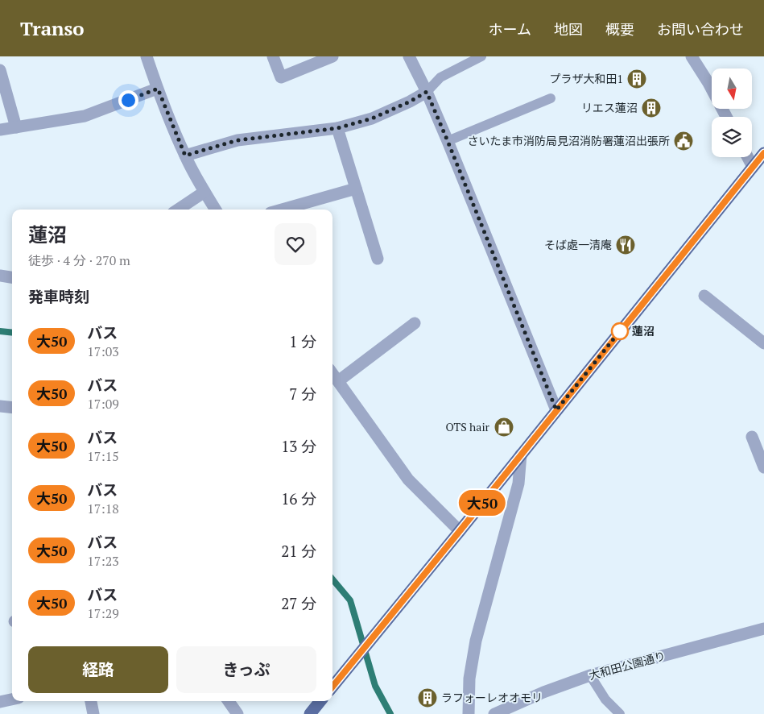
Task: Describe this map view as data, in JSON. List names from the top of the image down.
{
  "streets": {
    "street": ["大和田公園通り"]
  },
  "places": {
    "building": ["プラザ大和田1", "リエス蓮沼", "ラフォーレオオモリ"],
    "public building": ["さいたま市消防局見沼消防署蓮沼出張所"],
    "restaurant": ["そば處一清庵"],
    "other": ["蓮沼"],
    "shop": ["OTS hair"]
  },
  "lines": ["bus line 大50"],
  "north": "bottom",
  "page": {
    "header": "Transo",
    "nav": [
      "ホーム",
      "地図",
      "概要",
      "お問い合わせ"
    ],
    "on_map": "大50",
    "heading": [
      ["蓮沼", "徒歩 · 4 分 · 270 m"],
      "発車時刻"
    ],
    "list": [
      {
        "mark": "大50",
        "name": "バス",
        "note": "17:03",
        "value": "1 分"
      },
      {
        "mark": "大50",
        "name": "バス",
        "note": "17:09",
        "value": "7 分"
      },
      {
        "mark": "大50",
        "name": "バス",
        "note": "17:15",
        "value": "13 分"
      },
      {
        "mark": "大50",
        "name": "バス",
        "note": "17:18",
        "value": "16 分"
      },
      {
        "mark": "大50",
        "name": "バス",
        "note": "17:23",
        "value": "21 分"
      },
      {
        "mark": "大50",
        "name": "バス",
        "note": "17:29",
        "value": "27 分"
      }
    ],
    "buttons": ["経路", "きっぷ"]
  }
}
